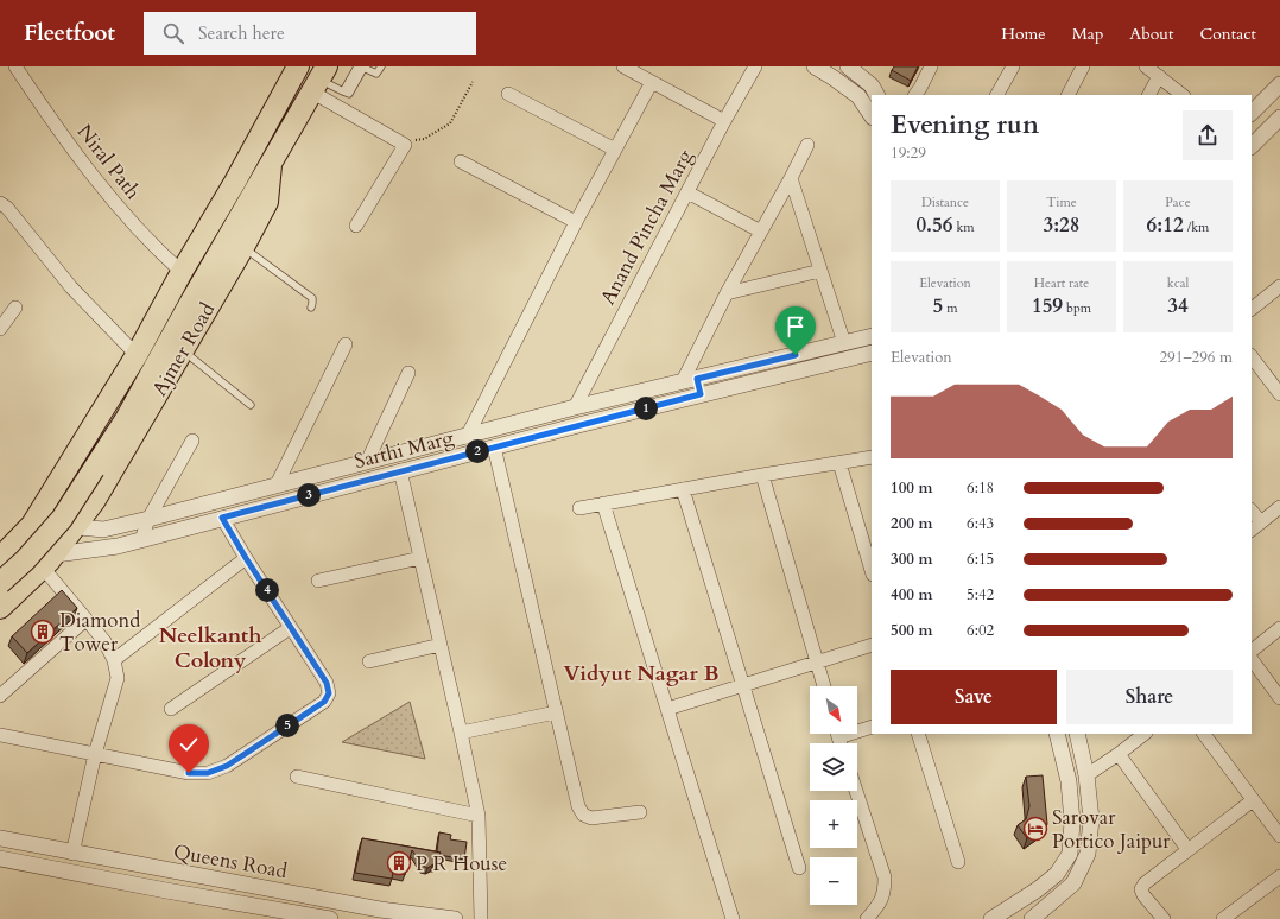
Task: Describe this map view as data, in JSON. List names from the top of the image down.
{
  "streets": {
    "highway": ["Ajmer Road"],
    "street": [
      "Niral Path",
      "Anand Pincha Marg",
      "Sarthi Marg",
      "Queens Road"
    ]
  },
  "crossings": [
    ["Niral Path", "Ajmer Road"],
    ["Ajmer Road", "Sarthi Marg"]
  ],
  "districts": ["Neelkanth Colony", "Vidyut Nagar B"],
  "places": {
    "building": ["Diamond Tower", "P R House"],
    "hotel": ["Sarovar Portico Jaipur"]
  },
  "north": "bottom right",
  "page": {
    "header": "Fleetfoot",
    "search": "Search here",
    "nav": [
      "Home",
      "Map",
      "About",
      "Contact"
    ],
    "heading": ["Evening run", "19:29"],
    "stats": [
      ["Distance", "0.56 km"],
      ["Time", "3:28"],
      ["Pace", "6:12 /km"],
      ["Elevation", "5 m"],
      ["Heart rate", "159 bpm"],
      ["kcal", "34"]
    ],
    "chart": ["Elevation", "291–296 m"],
    "pins": [
      "1",
      "2",
      "3",
      "4",
      "5"
    ],
    "list": [
      {
        "name": "100 m",
        "note": "6:18"
      },
      {
        "name": "200 m",
        "note": "6:43"
      },
      {
        "name": "300 m",
        "note": "6:15"
      },
      {
        "name": "400 m",
        "note": "5:42"
      },
      {
        "name": "500 m",
        "note": "6:02"
      }
    ],
    "buttons": ["Save", "Share"],
    "map_buttons": ["+", "−"]
  }
}
